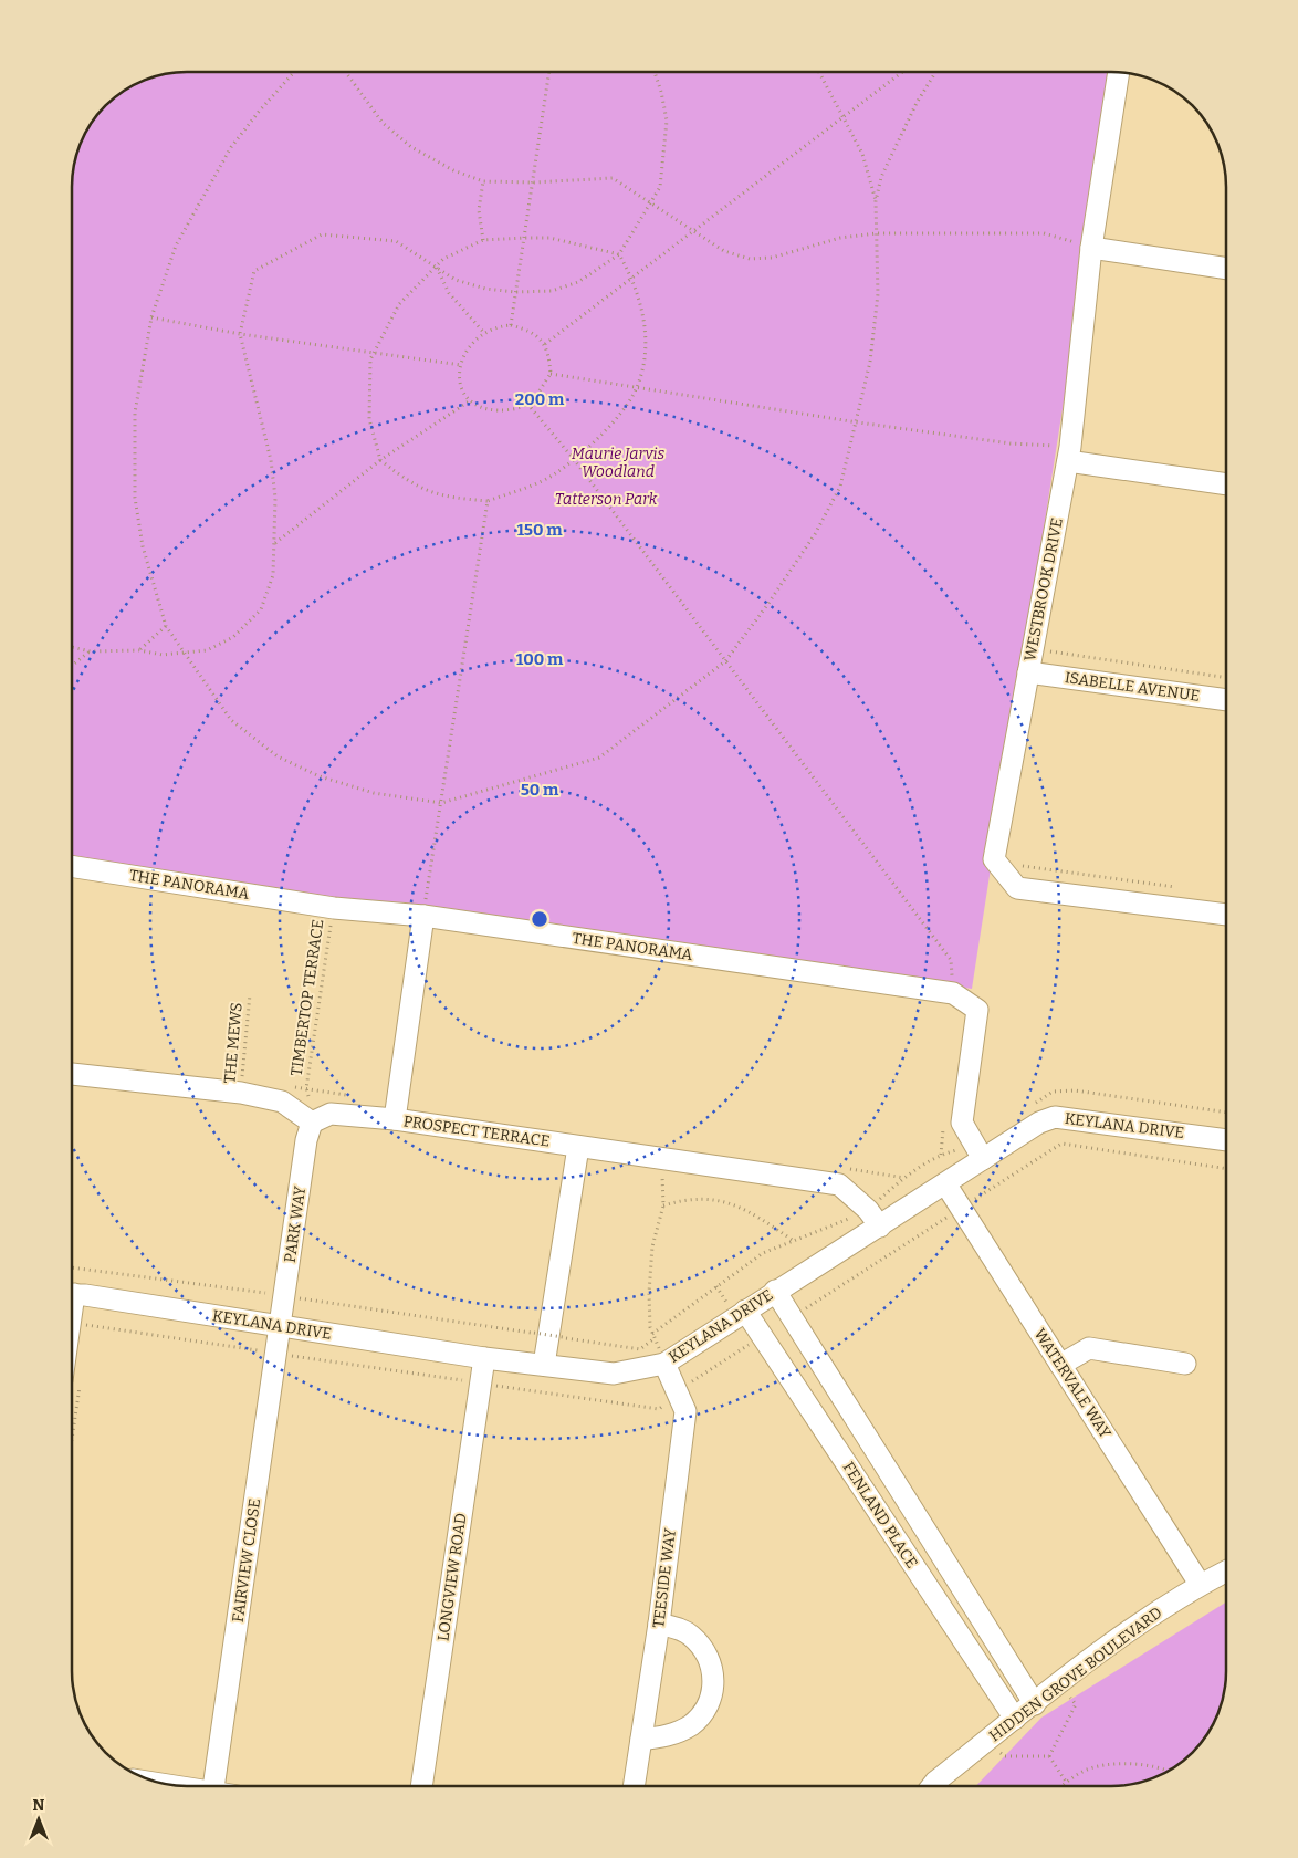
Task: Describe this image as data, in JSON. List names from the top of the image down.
{
  "streets": {
    "street": [
      "WESTBROOK DRIVE",
      "ISABELLE AVENUE",
      "THE PANORAMA",
      "KEYLANA DRIVE",
      "PROSPECT TERRACE",
      "PARK WAY",
      "WATERVALE WAY",
      "FENLAND PLACE",
      "FAIRVIEW CLOSE",
      "LONGVIEW ROAD",
      "TEESIDE WAY",
      "HIDDEN GROVE BOULEVARD"
    ],
    "path": ["TIMBERTOP TERRACE", "THE MEWS"]
  },
  "crossings": [
    ["WESTBROOK DRIVE", "ISABELLE AVENUE"],
    ["THE PANORAMA", "TIMBERTOP TERRACE"],
    ["THE PANORAMA", "KEYLANA DRIVE"],
    ["TIMBERTOP TERRACE", "PROSPECT TERRACE"],
    ["TIMBERTOP TERRACE", "PARK WAY"],
    ["KEYLANA DRIVE", "PROSPECT TERRACE"],
    ["KEYLANA DRIVE", "PARK WAY"],
    ["KEYLANA DRIVE", "WATERVALE WAY"],
    ["KEYLANA DRIVE", "FENLAND PLACE"],
    ["KEYLANA DRIVE", "FAIRVIEW CLOSE"],
    ["KEYLANA DRIVE", "LONGVIEW ROAD"],
    ["KEYLANA DRIVE", "TEESIDE WAY"],
    ["PROSPECT TERRACE", "PARK WAY"],
    ["PARK WAY", "FAIRVIEW CLOSE"],
    ["WATERVALE WAY", "HIDDEN GROVE BOULEVARD"],
    ["FENLAND PLACE", "HIDDEN GROVE BOULEVARD"]
  ],
  "parks": ["Maurie Jarvis Woodland", "Tatterson Park"],
  "north": "top",
  "rings": [
    "200 m",
    "150 m",
    "100 m",
    "50 m"
  ]
}
